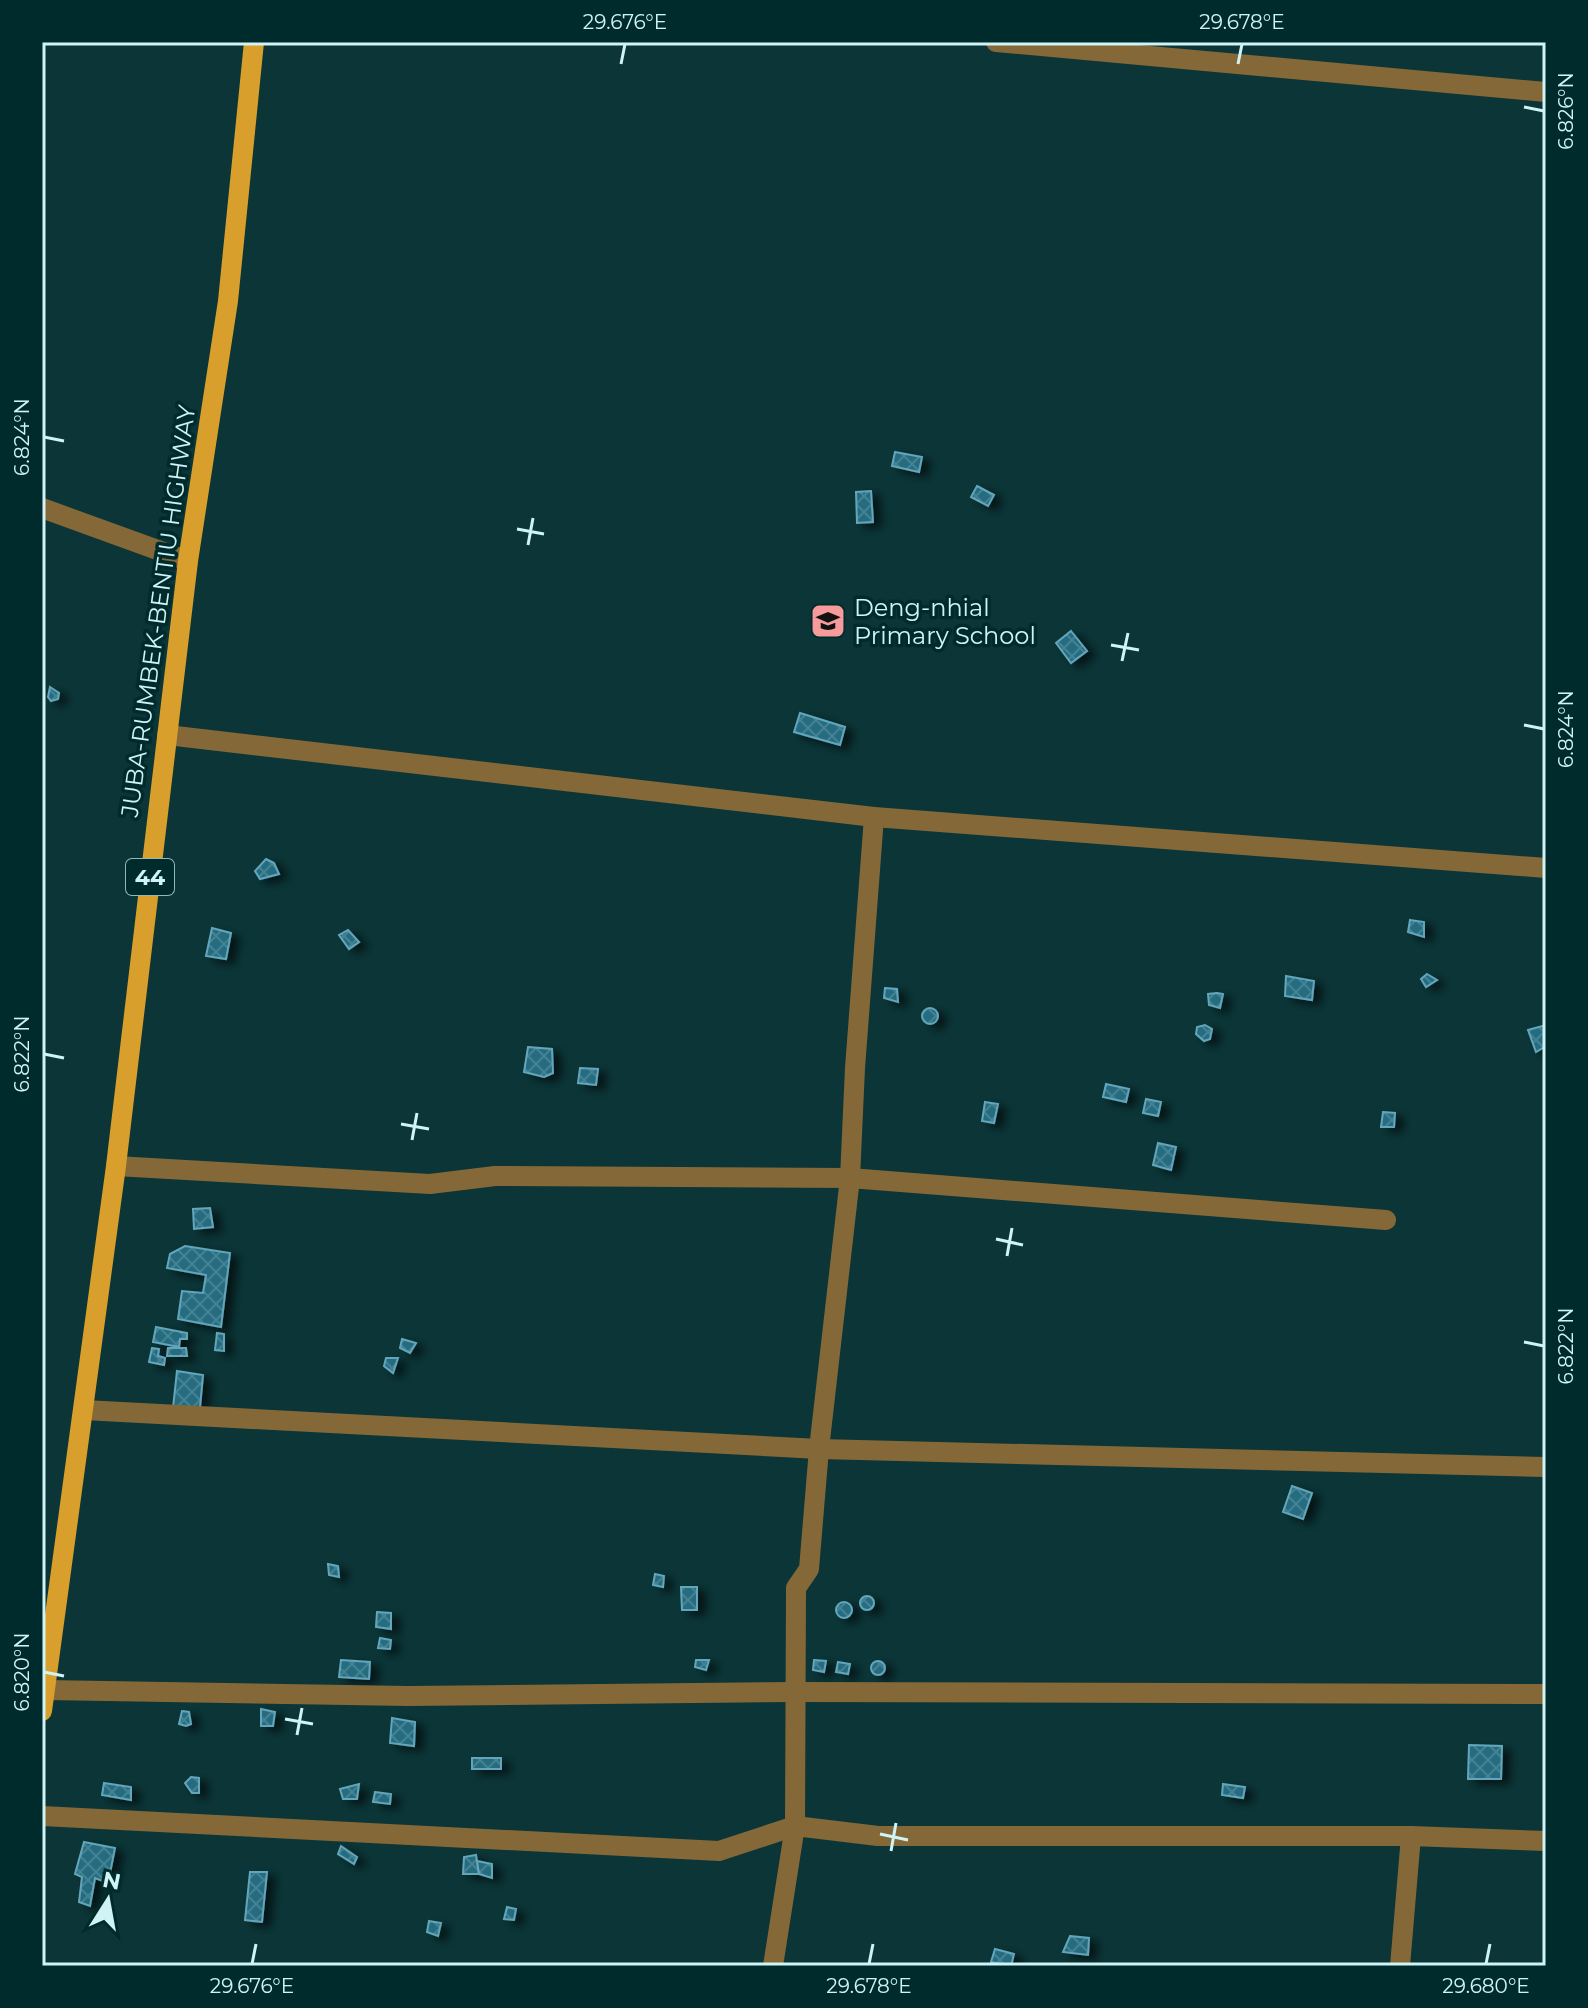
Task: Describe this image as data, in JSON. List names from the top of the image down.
{
  "streets": {
    "main road": ["JUBA-RUMBEK-BENTIU HIGHWAY", "44"]
  },
  "places": {
    "school or university": ["Deng-nhial Primary School"]
  },
  "north": "top",
  "coordinates": [
    "29.676°E",
    "29.678°E",
    "6.826°N",
    "6.824°N",
    "6.822°N",
    "6.820°N",
    "29.680°E"
  ]
}
